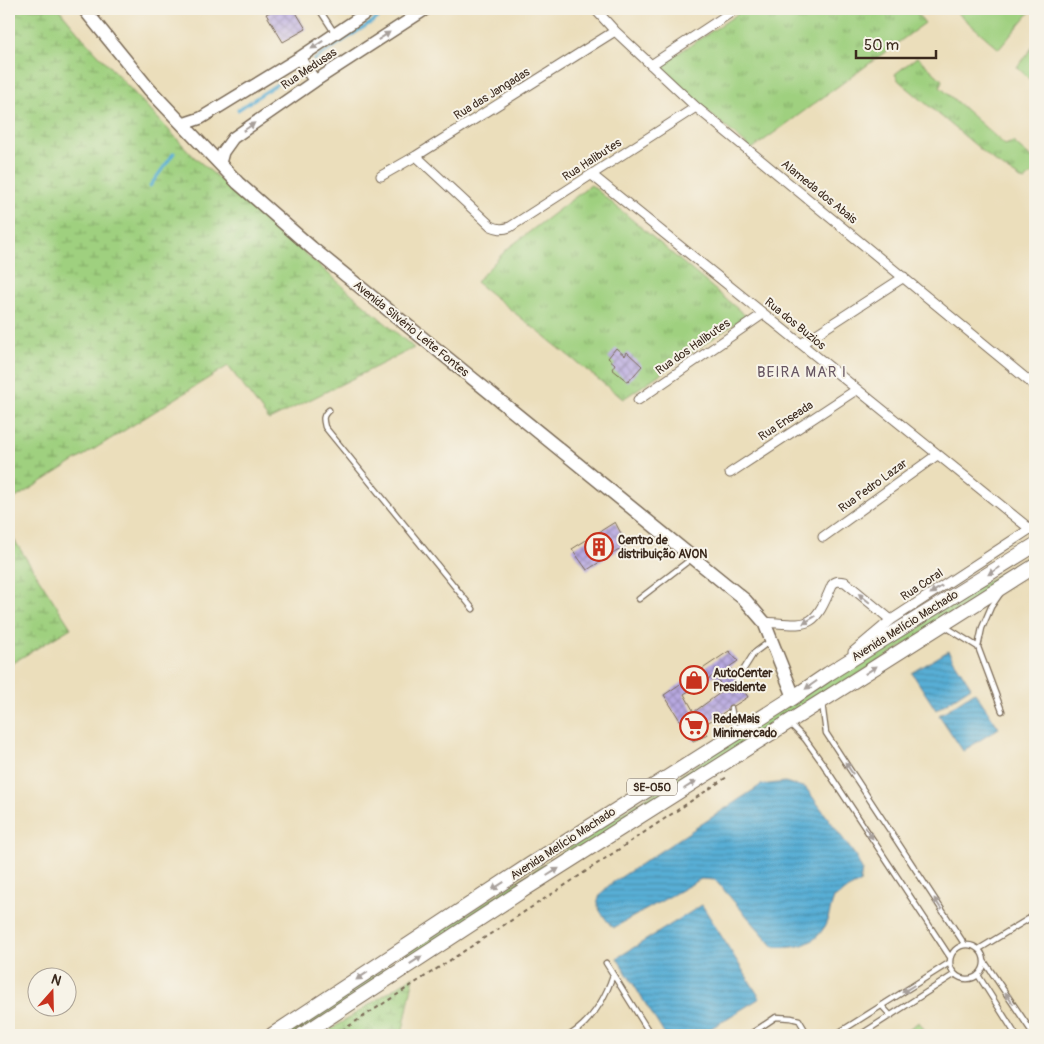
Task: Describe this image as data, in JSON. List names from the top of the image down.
{
  "streets": {
    "main road": ["Avenida Silvério Leite Fontes", "Avenida Melício Machado", "SE-050"],
    "street": [
      "Rua Medusas",
      "Rua das Jangadas",
      "Rua Halibutes",
      "Alameda dos Abais",
      "Rua dos Buzios",
      "Rua dos Halibutes",
      "Rua Enseada",
      "Rua Pedro Lazar",
      "Rua Coral"
    ]
  },
  "crossings": [
    ["Rua Medusas", "Avenida Silvério Leite Fontes"],
    ["Rua das Jangadas", "Rua Halibutes"],
    ["Rua das Jangadas", "Alameda dos Abais"],
    ["Rua Halibutes", "Alameda dos Abais"],
    ["Rua Halibutes", "Rua dos Buzios"],
    ["Rua dos Buzios", "Rua dos Halibutes"],
    ["Rua dos Buzios", "Rua Enseada"],
    ["Rua dos Buzios", "Rua Pedro Lazar"],
    ["Rua dos Buzios", "Rua Coral"],
    ["Avenida Silvério Leite Fontes", "Avenida Melício Machado"],
    ["Rua Coral", "Avenida Melício Machado"]
  ],
  "one_way": ["Rua Coral"],
  "districts": ["BEIRA MAR I"],
  "places": {
    "building": ["Centro de distribuição AVON"],
    "shop": ["AutoCenter Presidente"],
    "supermarket": ["RedeMais Minimercado"]
  },
  "scale_bar": "50 m",
  "north": "top"
}
